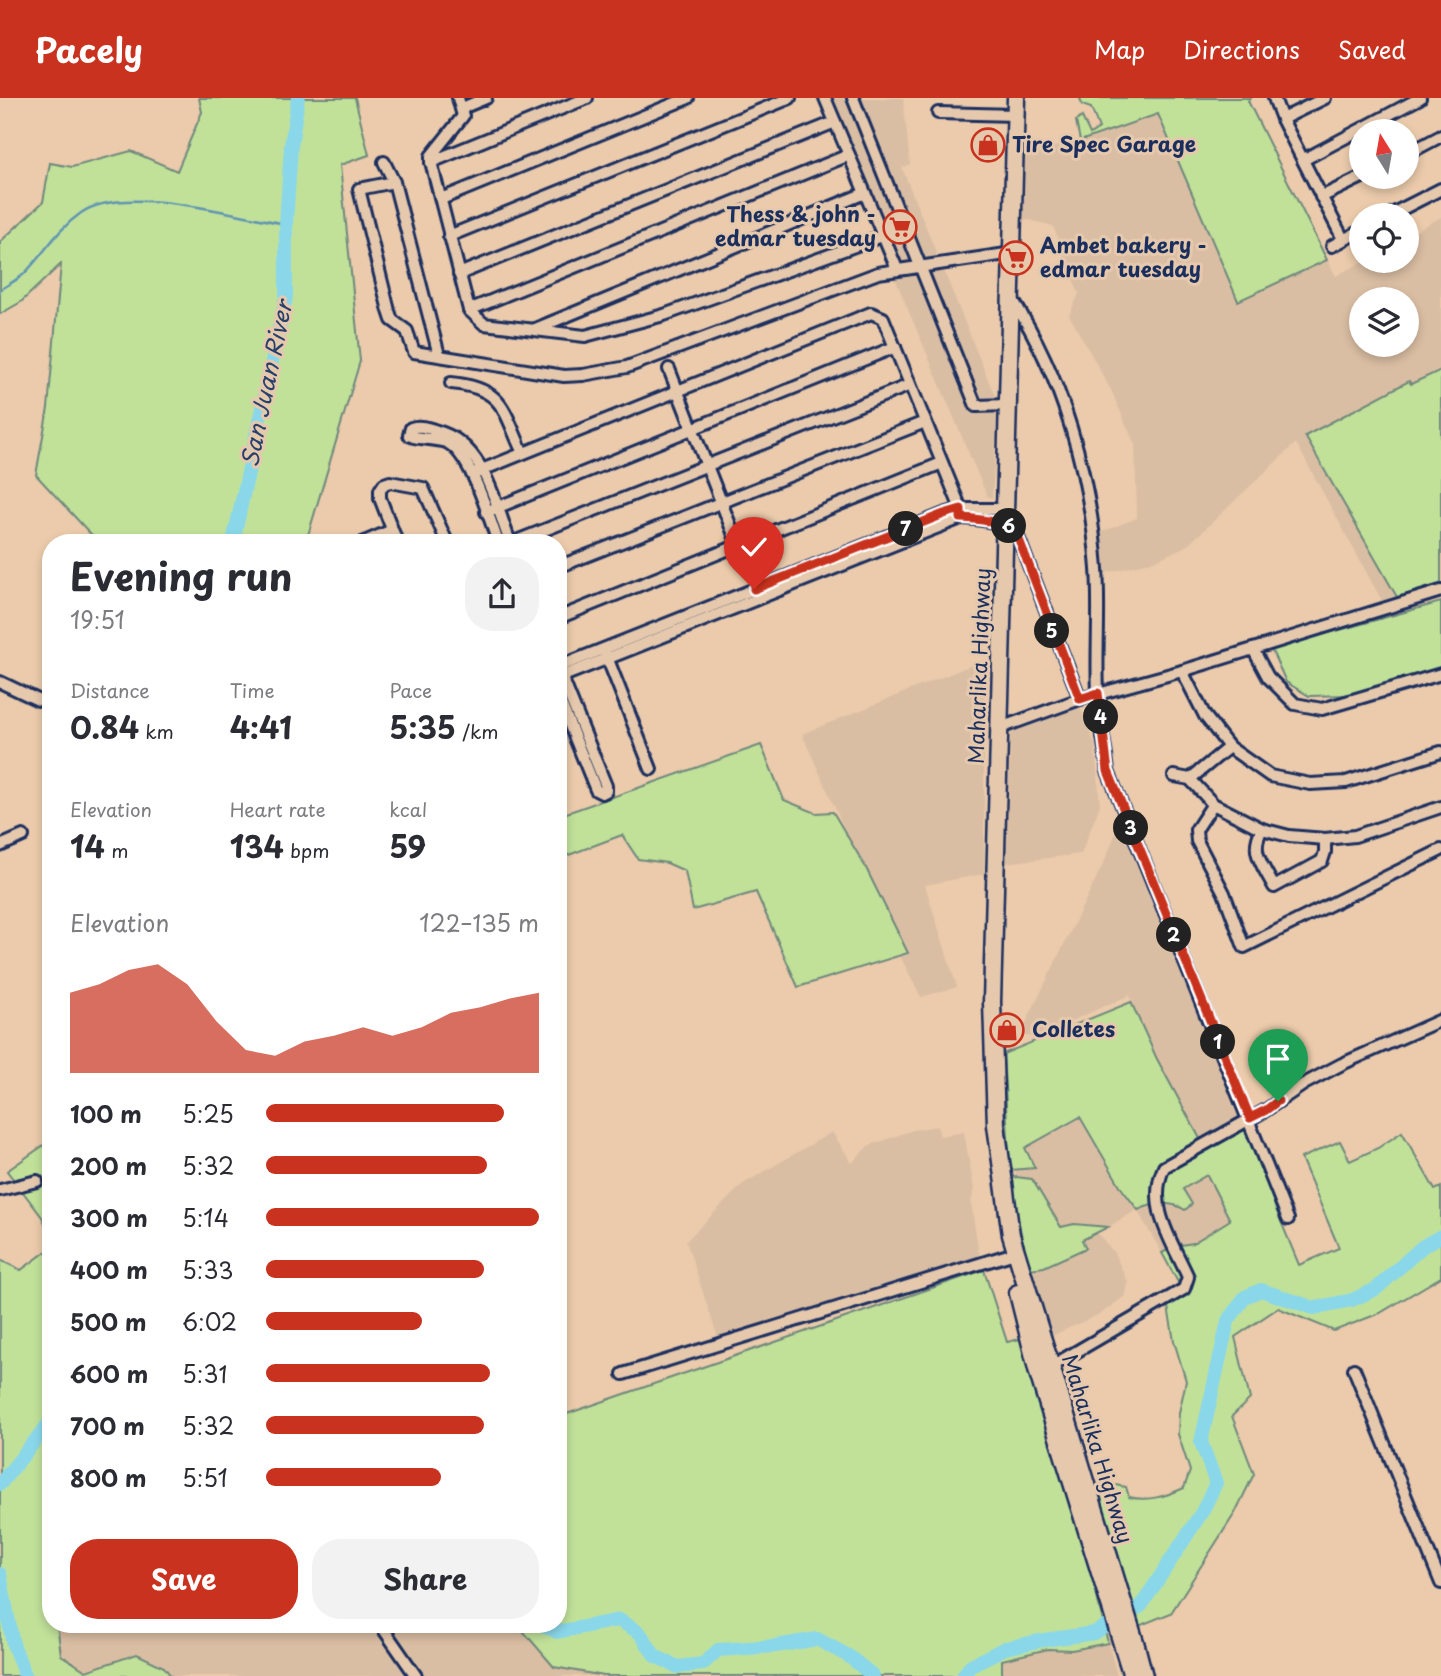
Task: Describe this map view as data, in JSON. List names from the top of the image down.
{
  "streets": {
    "highway": ["Maharlika Highway"]
  },
  "water": ["San Juan River"],
  "places": {
    "shop": ["Tire Spec Garage", "Colletes"],
    "supermarket": ["Thess & john - edmar tuesday", "Ambet bakery - edmar tuesday"]
  },
  "north": "top",
  "page": {
    "header": "Pacely",
    "nav": ["Map", "Directions", "Saved"],
    "pins": [
      "6",
      "7",
      "5",
      "4",
      "3",
      "2",
      "1"
    ],
    "heading": ["Evening run", "19:51"],
    "stats": [
      ["Distance", "0.84 km"],
      ["Time", "4:41"],
      ["Pace", "5:35 /km"],
      ["Elevation", "14 m"],
      ["Heart rate", "134 bpm"],
      ["kcal", "59"]
    ],
    "chart": ["Elevation", "122–135 m"],
    "list": [
      {
        "name": "100 m",
        "note": "5:25"
      },
      {
        "name": "200 m",
        "note": "5:32"
      },
      {
        "name": "300 m",
        "note": "5:14"
      },
      {
        "name": "400 m",
        "note": "5:33"
      },
      {
        "name": "500 m",
        "note": "6:02"
      },
      {
        "name": "600 m",
        "note": "5:31"
      },
      {
        "name": "700 m",
        "note": "5:32"
      },
      {
        "name": "800 m",
        "note": "5:51"
      }
    ],
    "buttons": ["Save", "Share"]
  }
}
